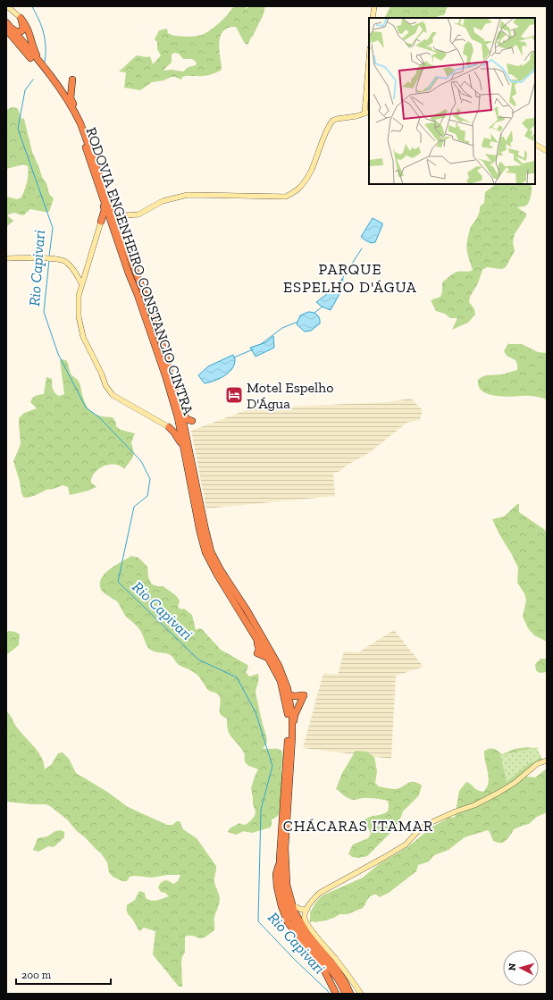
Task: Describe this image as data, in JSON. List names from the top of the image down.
{
  "streets": {
    "highway": ["RODOVIA ENGENHEIRO CONSTANCIO CINTRA"]
  },
  "districts": ["PARQUE ESPELHO D'ÁGUA", "CHÁCARAS ITAMAR"],
  "water": ["Rio Capivari"],
  "places": {
    "hotel": ["Motel Espelho D'Água"]
  },
  "scale_bar": "200 m",
  "north": "left"
}
